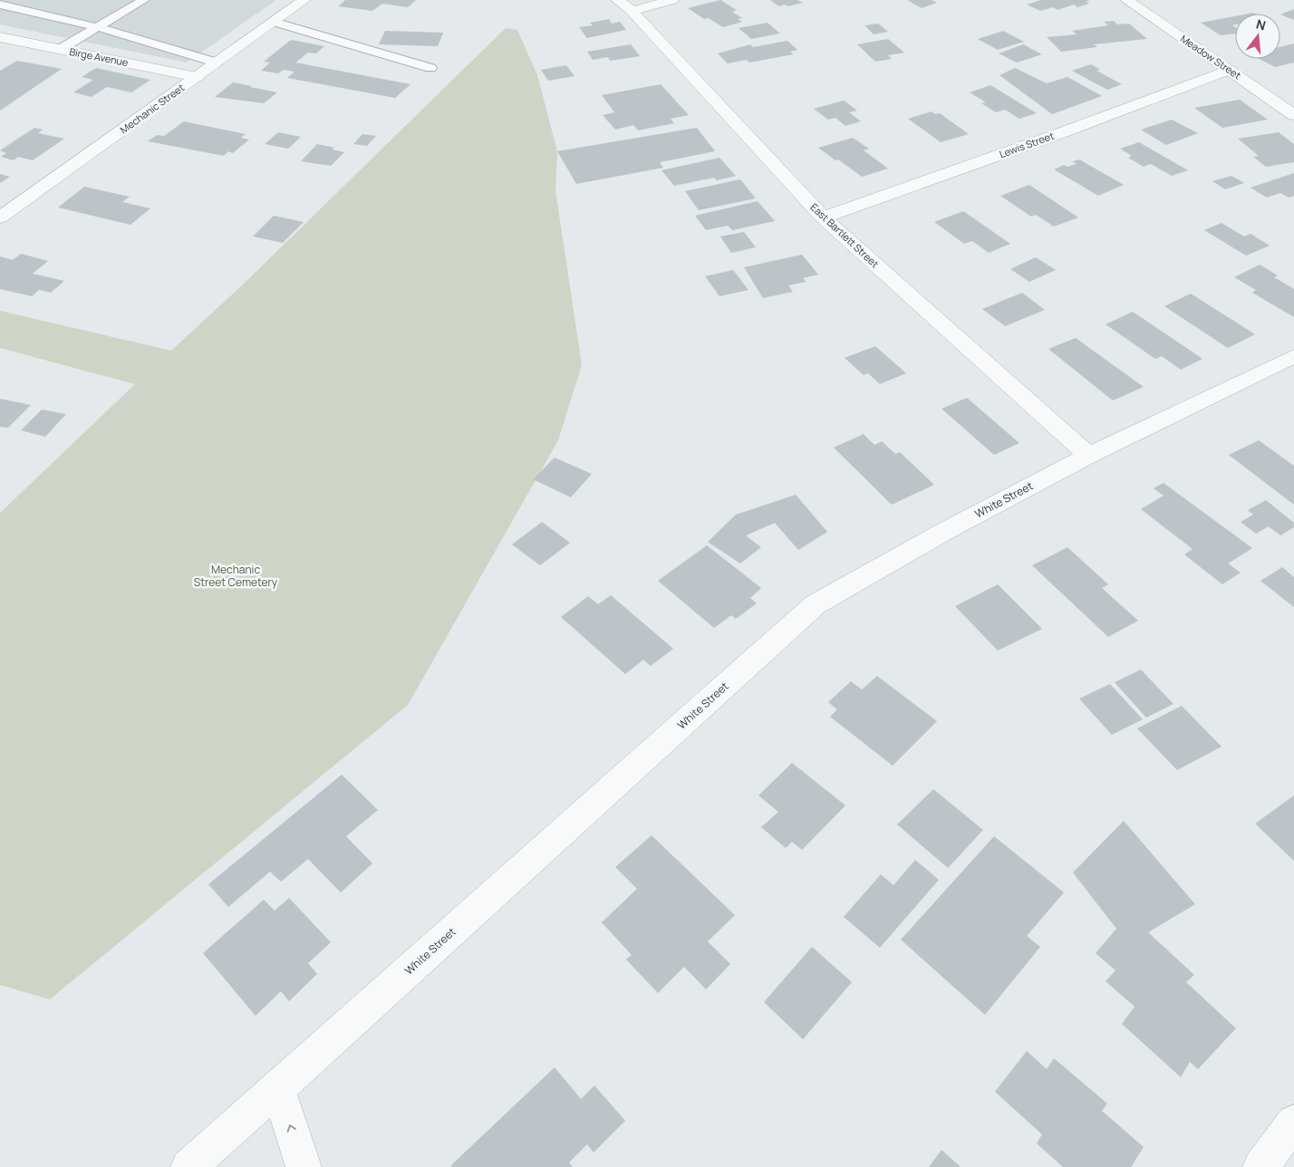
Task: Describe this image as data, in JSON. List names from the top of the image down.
{
  "streets": {
    "street": [
      "Birge Avenue",
      "Meadow Street",
      "Mechanic Street",
      "Lewis Street",
      "East Bartlett Street",
      "White Street"
    ]
  },
  "crossings": [
    ["Birge Avenue", "Mechanic Street"],
    ["Meadow Street", "Lewis Street"],
    ["Lewis Street", "East Bartlett Street"],
    ["East Bartlett Street", "White Street"]
  ],
  "parks": ["Mechanic Street Cemetery"],
  "north": "top"
}
